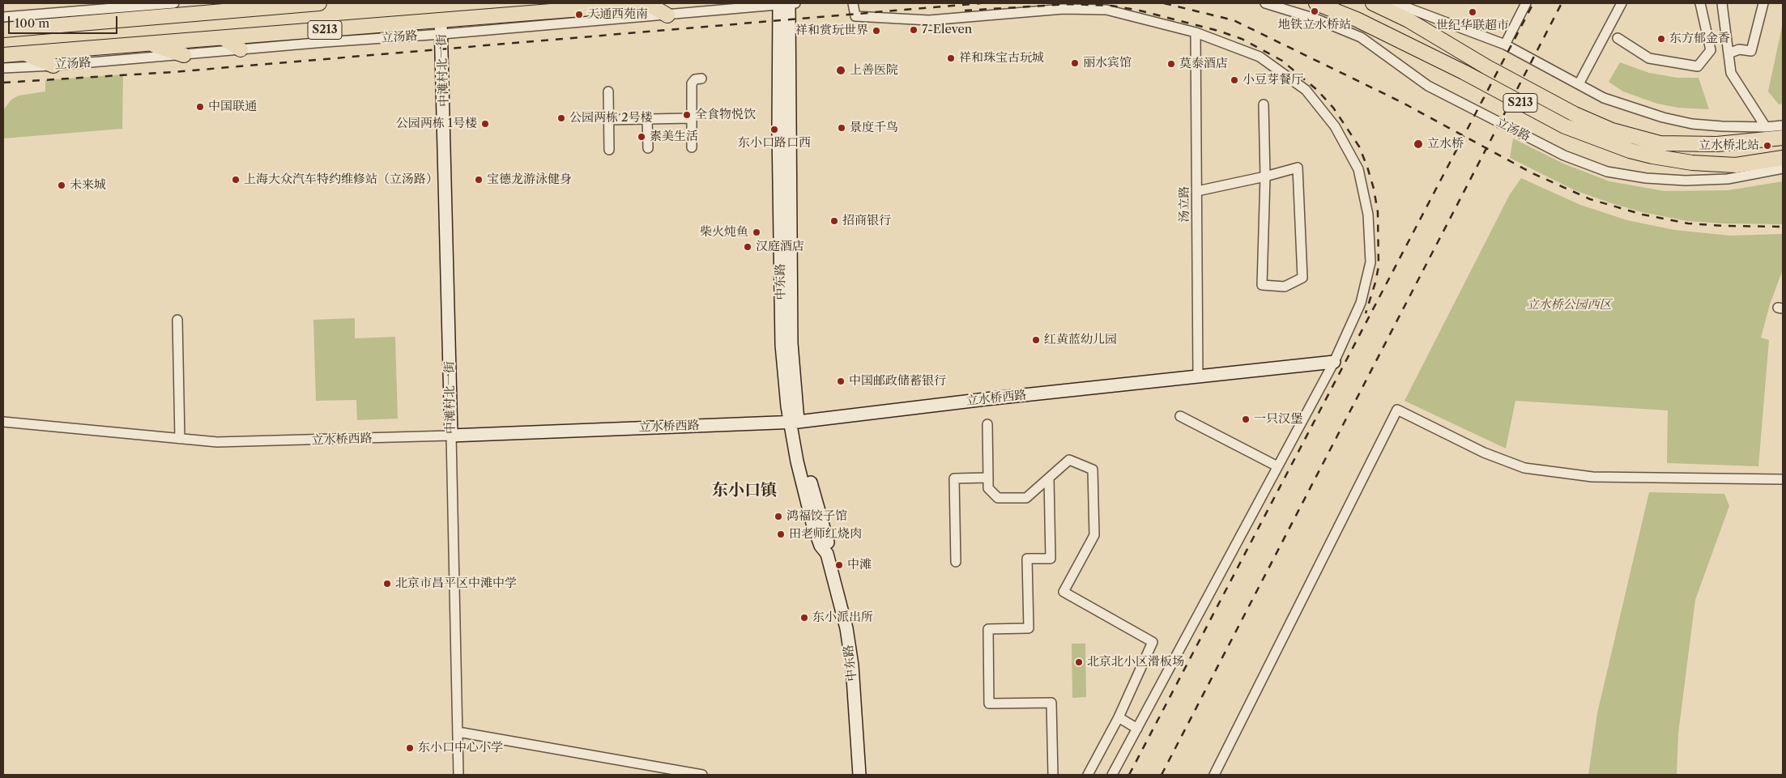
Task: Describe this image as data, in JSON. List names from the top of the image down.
{
  "streets": {
    "main road": ["S213", "立汤路"],
    "street": [
      "中滩村北一街",
      "汤立路",
      "中东路",
      "立水桥西路"
    ]
  },
  "crossings": [
    ["立汤路", "中滩村北一街"],
    ["立汤路", "中东路"],
    ["中滩村北一街", "立水桥西路"],
    ["汤立路", "立水桥西路"],
    ["中东路", "立水桥西路"]
  ],
  "districts": ["东小口镇"],
  "parks": ["立水桥公园西区"],
  "places": [
    "地铁立水桥站",
    "世纪华联超市",
    "天通西苑南",
    "7-Eleven",
    "祥和赏玩世界",
    "东方郁金香",
    "祥和珠宝古玩城",
    "丽水宾馆",
    "莫泰酒店",
    "上善医院",
    "小豆芽餐厅",
    "中国联通",
    "全食物悦饮",
    "公园两栋 2号楼",
    "公园两栋 1号楼",
    "景度千鸟",
    "东小口路口西",
    "素美生活",
    "立水桥",
    "立水桥北站",
    "上海大众汽车特约维修站（立汤路）",
    "宝德龙游泳健身",
    "未来城",
    "招商银行",
    "柴火炖鱼",
    "汉庭酒店",
    "红黄蓝幼儿园",
    "中国邮政储蓄银行",
    "一只汉堡",
    "鸿福饺子馆",
    "田老师红烧肉",
    "中滩",
    "北京市昌平区中滩中学",
    "东小派出所",
    "北京北小区滑板场",
    "东小口中心小学"
  ],
  "scale_bar": "100 m"
}
